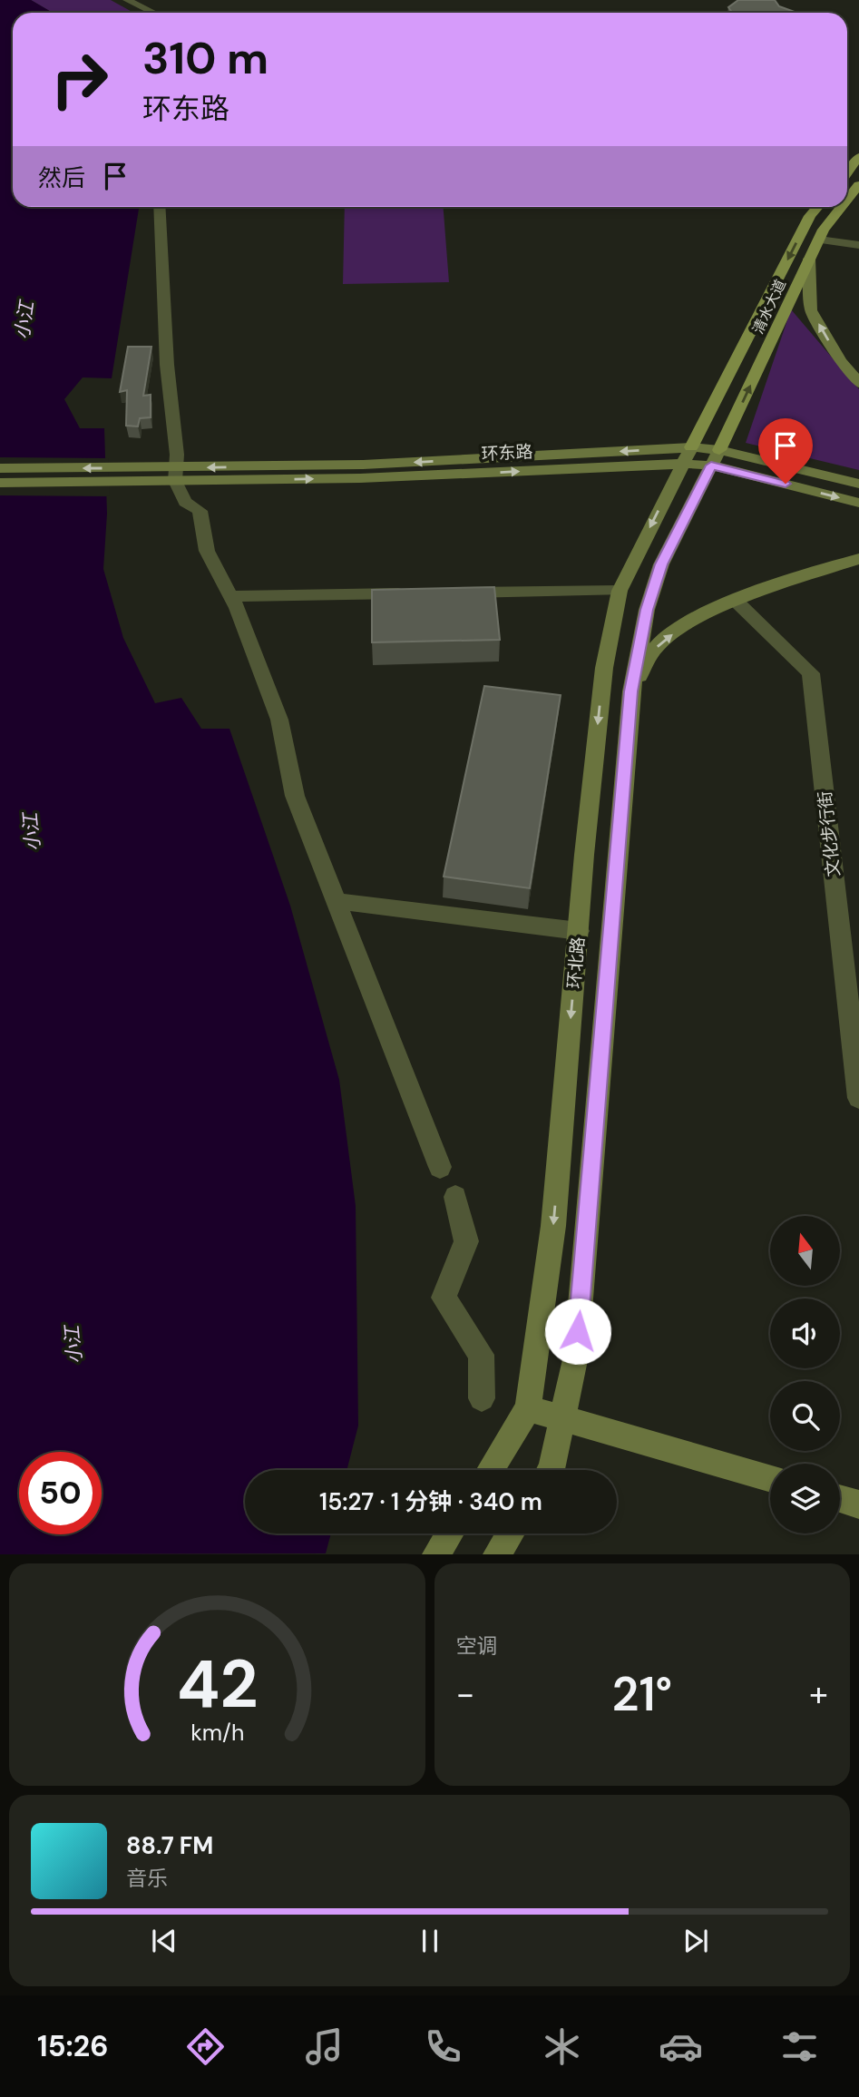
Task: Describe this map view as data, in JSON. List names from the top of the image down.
{
  "streets": {
    "main road": ["清水大道", "环东路", "环北路"],
    "street": ["文化步行街"]
  },
  "crossings": [
    ["清水大道", "环东路"],
    ["清水大道", "环北路"],
    ["环东路", "环北路"]
  ],
  "water": ["小江"],
  "north": "top",
  "page": {
    "turn": ["310 m", "环东路"],
    "then": "然后",
    "limit": "50",
    "trip": "15:27 · 1 分钟 · 340 m",
    "tile": "空调",
    "heat": ["−", "21°", "+"],
    "song": ["88.7 FM", "音乐"],
    "tabs": "15:26",
    "gauge": ["42", "km/h"]
  }
}
